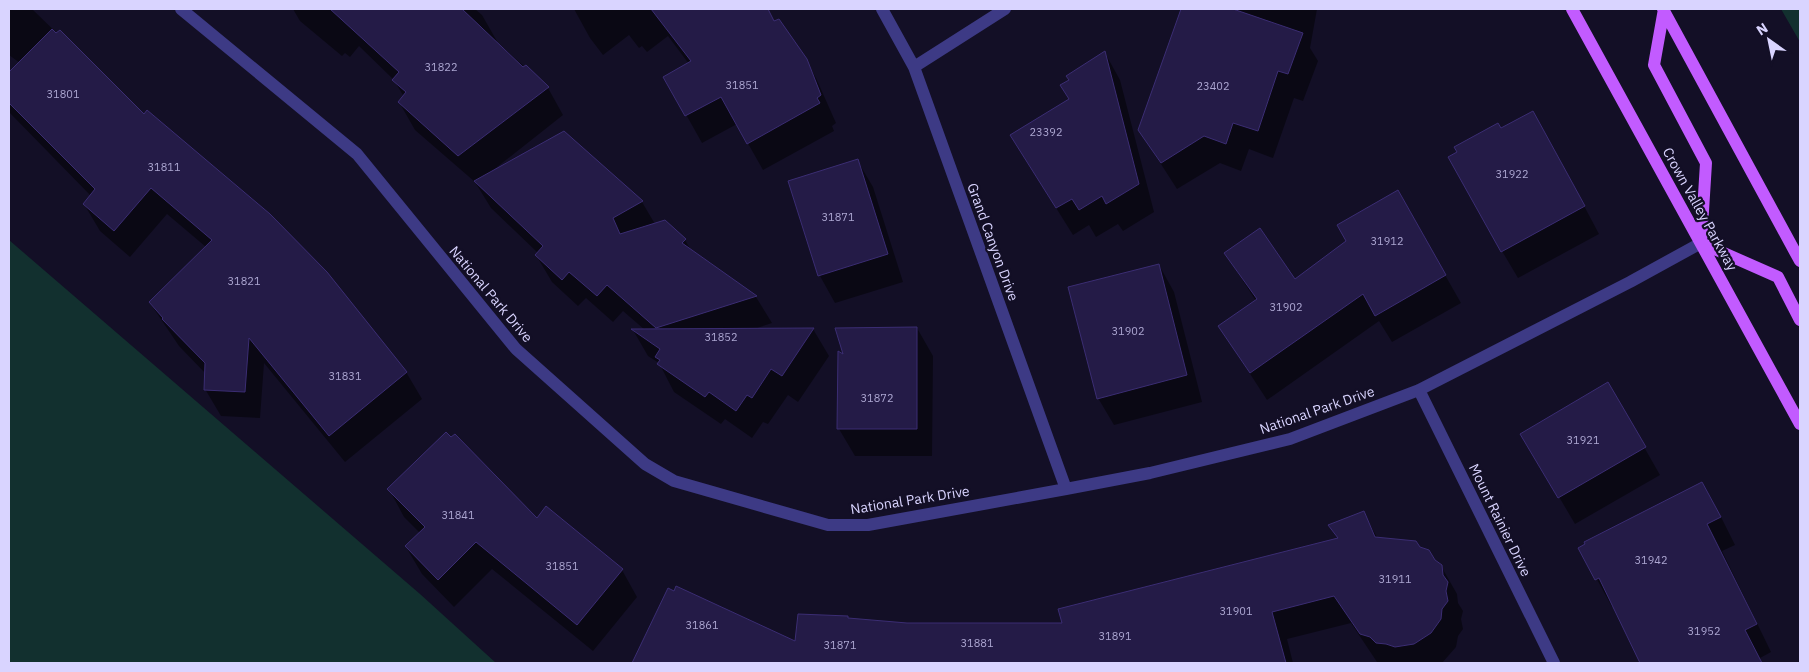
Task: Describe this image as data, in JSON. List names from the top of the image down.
{
  "streets": {
    "main road": ["Crown Valley Parkway"],
    "street": ["Grand Canyon Drive", "National Park Drive", "Mount Rainier Drive"]
  },
  "crossings": [
    ["Crown Valley Parkway", "National Park Drive"],
    ["Grand Canyon Drive", "National Park Drive"],
    ["National Park Drive", "Mount Rainier Drive"]
  ],
  "house_numbers": [
    "31822",
    "31851",
    "23402",
    "31801",
    "23392",
    "31811",
    "31922",
    "31871",
    "31912",
    "31821",
    "31902",
    "31902",
    "31852",
    "31831",
    "31872",
    "31921",
    "31841",
    "31942",
    "31851",
    "31911",
    "31901",
    "31861",
    "31952",
    "31891",
    "31881",
    "31871"
  ],
  "north": "top left"
}
